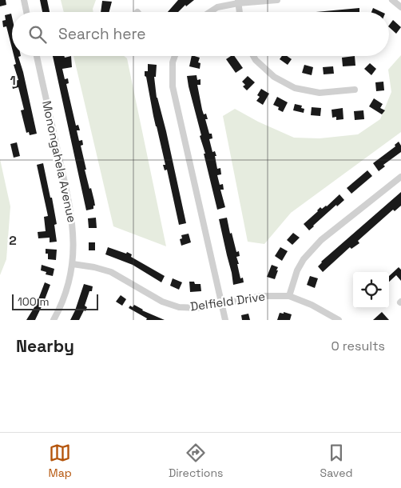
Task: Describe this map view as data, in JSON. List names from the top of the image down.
{
  "streets": {
    "street": ["Monongahela Avenue", "Delfield Drive"]
  },
  "crossings": [
    ["Monongahela Avenue", "Delfield Drive"]
  ],
  "scale_bar": "100 m",
  "page": {
    "search": "Search here",
    "scale": "100 m",
    "heading": ["Nearby", "0 results"],
    "nav": ["Map", "Directions", "Saved"]
  },
  "grid": {
    "rows": ["1", "2"]
  }
}
